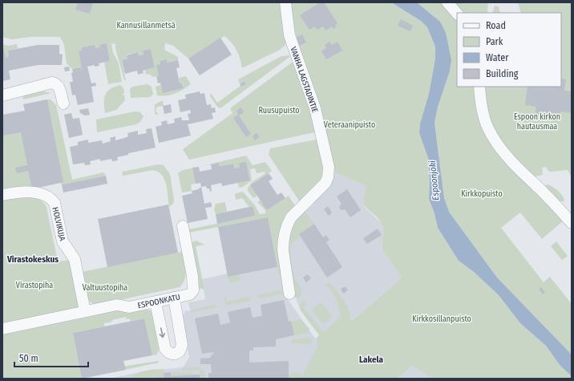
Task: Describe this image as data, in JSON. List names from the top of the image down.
{
  "streets": {
    "street": ["VANHA LAGSTADINTIE", "HOLVIKUJA", "ESPOONKATU"]
  },
  "crossings": [
    ["HOLVIKUJA", "ESPOONKATU"]
  ],
  "districts": ["Virastokeskus", "Lakela"],
  "water": ["Espoonjoki"],
  "parks": [
    "Kannusillanmetsä",
    "Ruusupuisto",
    "Espoon kirkon hautausmaa",
    "Veteraanipuisto",
    "Kirkkopuisto",
    "Virastopiha",
    "Valtuustopiha",
    "Kirkkosillanpuisto"
  ],
  "legend": [
    "Road",
    "Park",
    "Water",
    "Building"
  ],
  "scale_bar": "50 m"
}
